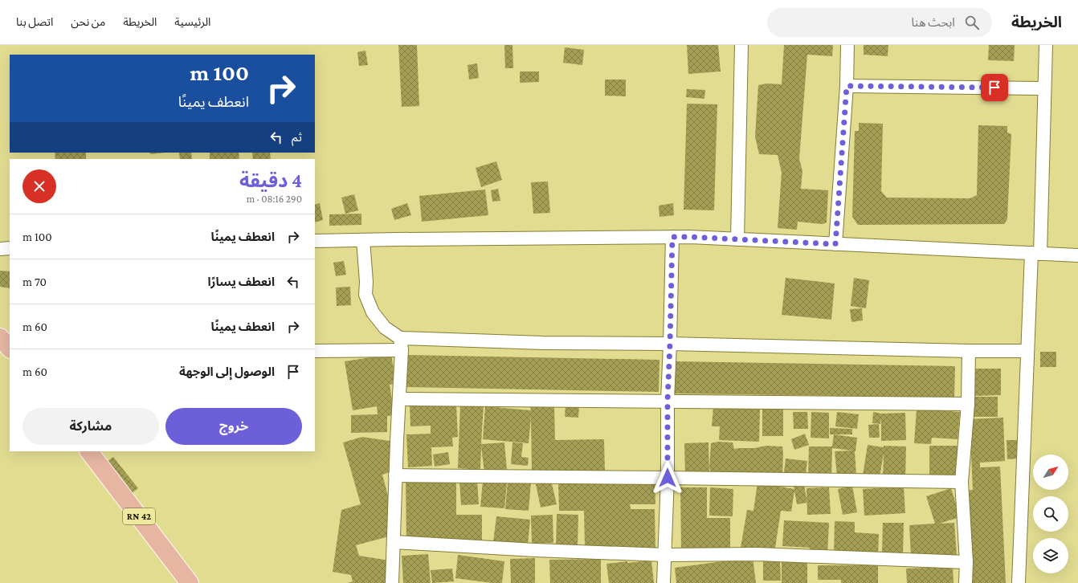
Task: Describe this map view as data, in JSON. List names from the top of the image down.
{
  "streets": {
    "main road": ["RN 42"]
  },
  "north": "top right",
  "page": {
    "header": "الخريطة",
    "search": "ابحث هنا",
    "nav": [
      "الرئيسية",
      "الخريطة",
      "من نحن",
      "اتصل بنا"
    ],
    "turn": ["100 m", "انعطف يمينًا"],
    "then": "ثم",
    "heading": ["4 دقيقة", "290 m · 08:16"],
    "list": [
      {
        "name": "انعطف يمينًا",
        "value": "100 m"
      },
      {
        "name": "انعطف يسارًا",
        "value": "70 m"
      },
      {
        "name": "انعطف يمينًا",
        "value": "60 m"
      },
      {
        "name": "الوصول إلى الوجهة",
        "value": "60 m"
      }
    ],
    "buttons": ["خروج", "مشاركة"]
  }
}
